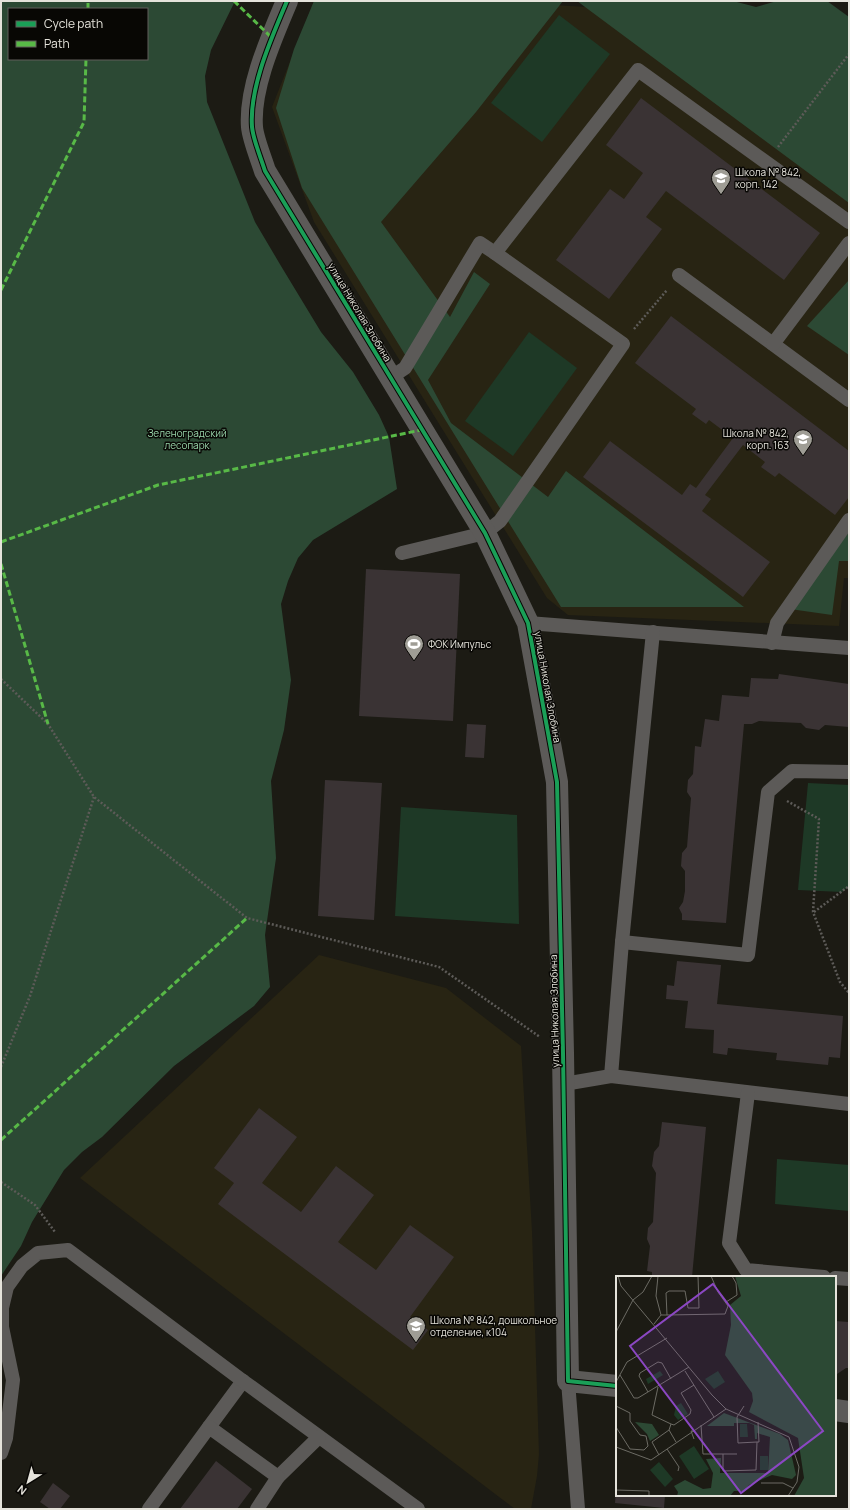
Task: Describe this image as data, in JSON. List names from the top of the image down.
{
  "streets": {
    "street": ["улица Николая Злобина"]
  },
  "parks": ["Зеленоградский лесопарк"],
  "places": {
    "school or university": ["Школа № 842, корп. 142", "Школа № 842, корп. 163", "Школа № 842, дошкольное отделение, к104"],
    "sports": ["ФОК Импульс"]
  },
  "legend": ["Cycle path", "Path"],
  "north": "bottom left"
}
